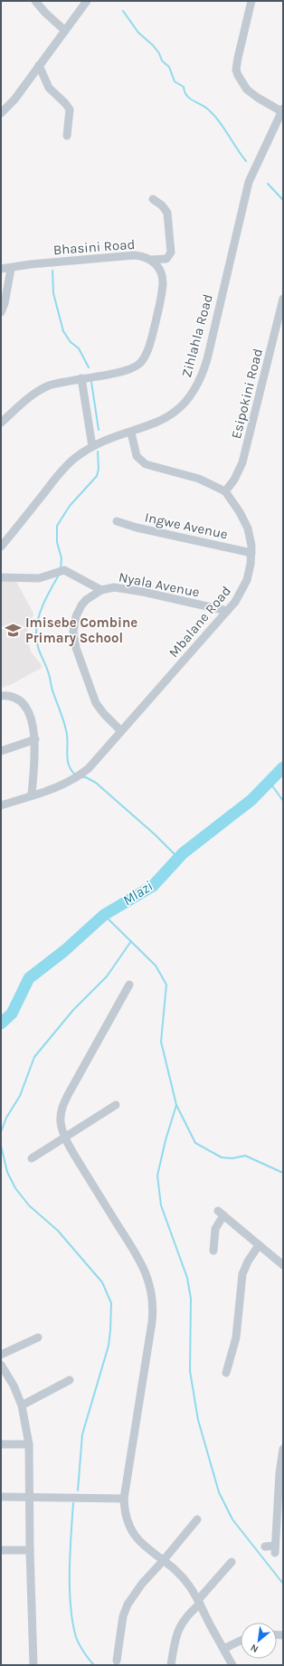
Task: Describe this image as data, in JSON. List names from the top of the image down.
{
  "streets": {
    "street": [
      "Bhasini Road",
      "Zihlahla Road",
      "Esipokini Road",
      "Ingwe Avenue",
      "Nyala Avenue",
      "Mbalane Road"
    ]
  },
  "crossings": [
    ["Zihlahla Road", "Mbalane Road"],
    ["Esipokini Road", "Mbalane Road"],
    ["Ingwe Avenue", "Mbalane Road"],
    ["Nyala Avenue", "Mbalane Road"]
  ],
  "water": ["Mlazi"],
  "places": {
    "school or university": ["Imisebe Combine Primary School"]
  },
  "north": "bottom left"
}
